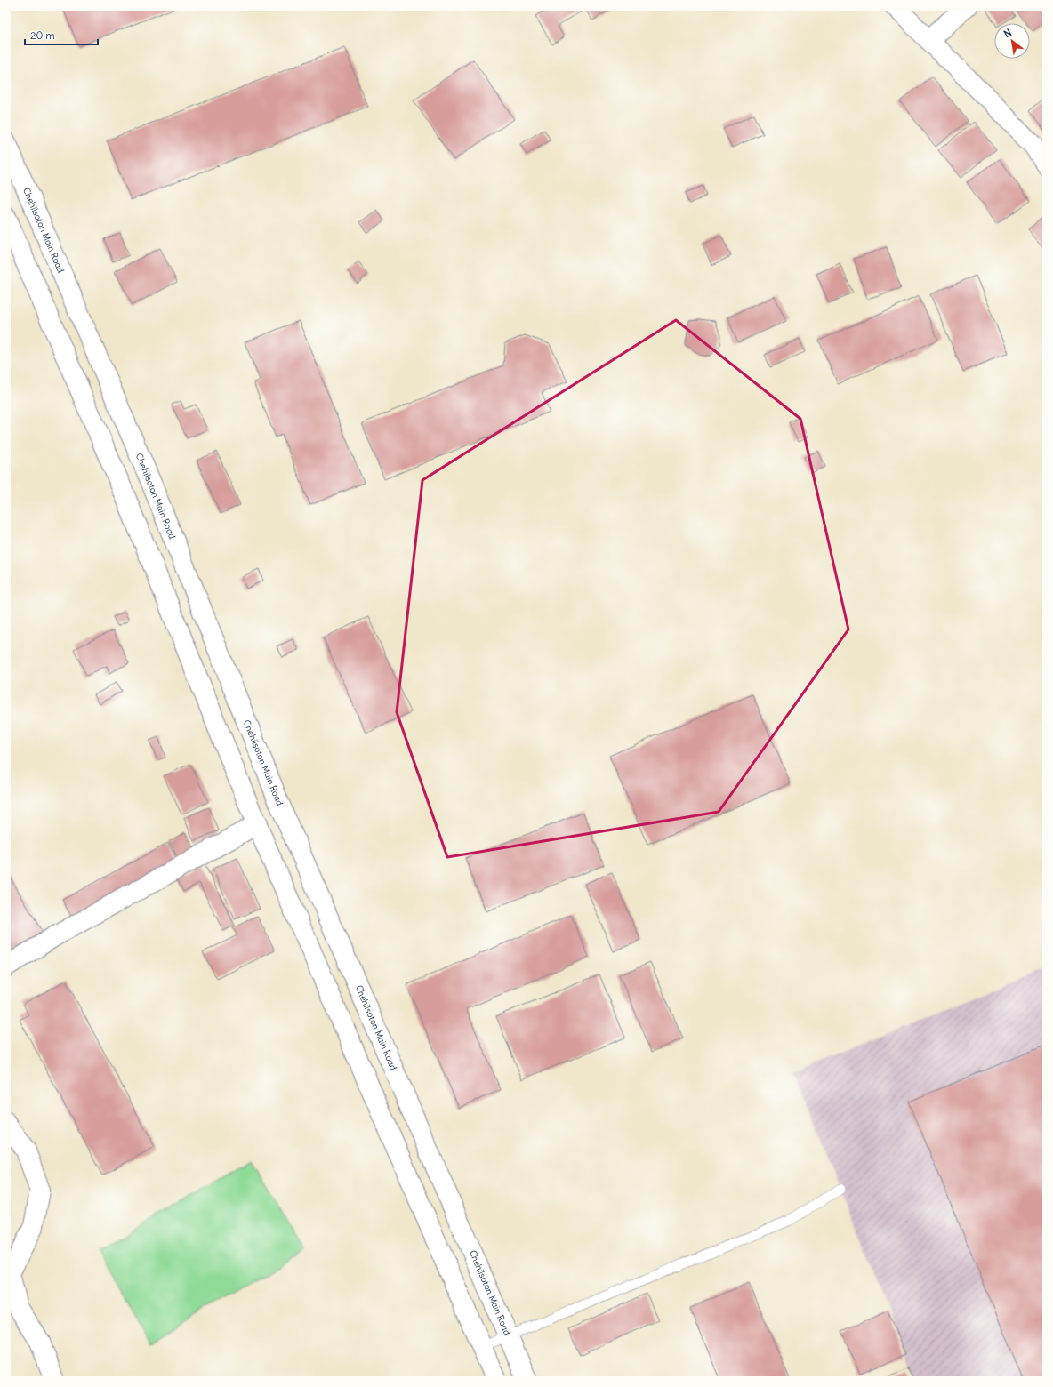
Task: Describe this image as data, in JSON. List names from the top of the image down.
{
  "streets": {
    "main road": ["Chehilsoton Main Road"]
  },
  "scale_bar": "20 m",
  "north": "top left"
}
